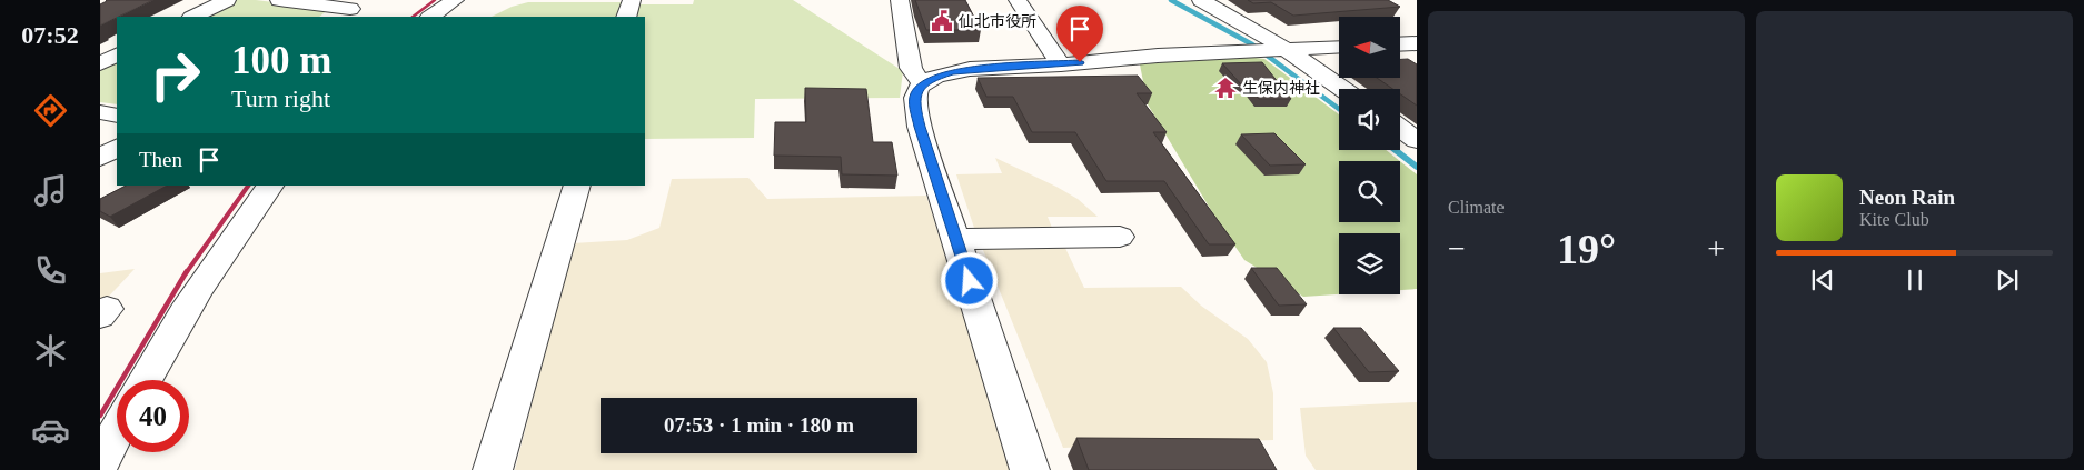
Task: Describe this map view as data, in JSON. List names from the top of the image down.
{
  "places": {
    "public building": ["仙北市役所"],
    "temple": ["生保内神社"]
  },
  "north": "left",
  "page": {
    "tabs": "07:52",
    "tile": "Climate",
    "turn": ["100 m", "Turn right"],
    "then": "Then",
    "song": ["Neon Rain", "Kite Club"],
    "heat": ["−", "19°", "+"],
    "limit": "40",
    "trip": "07:53 · 1 min · 180 m"
  }
}
